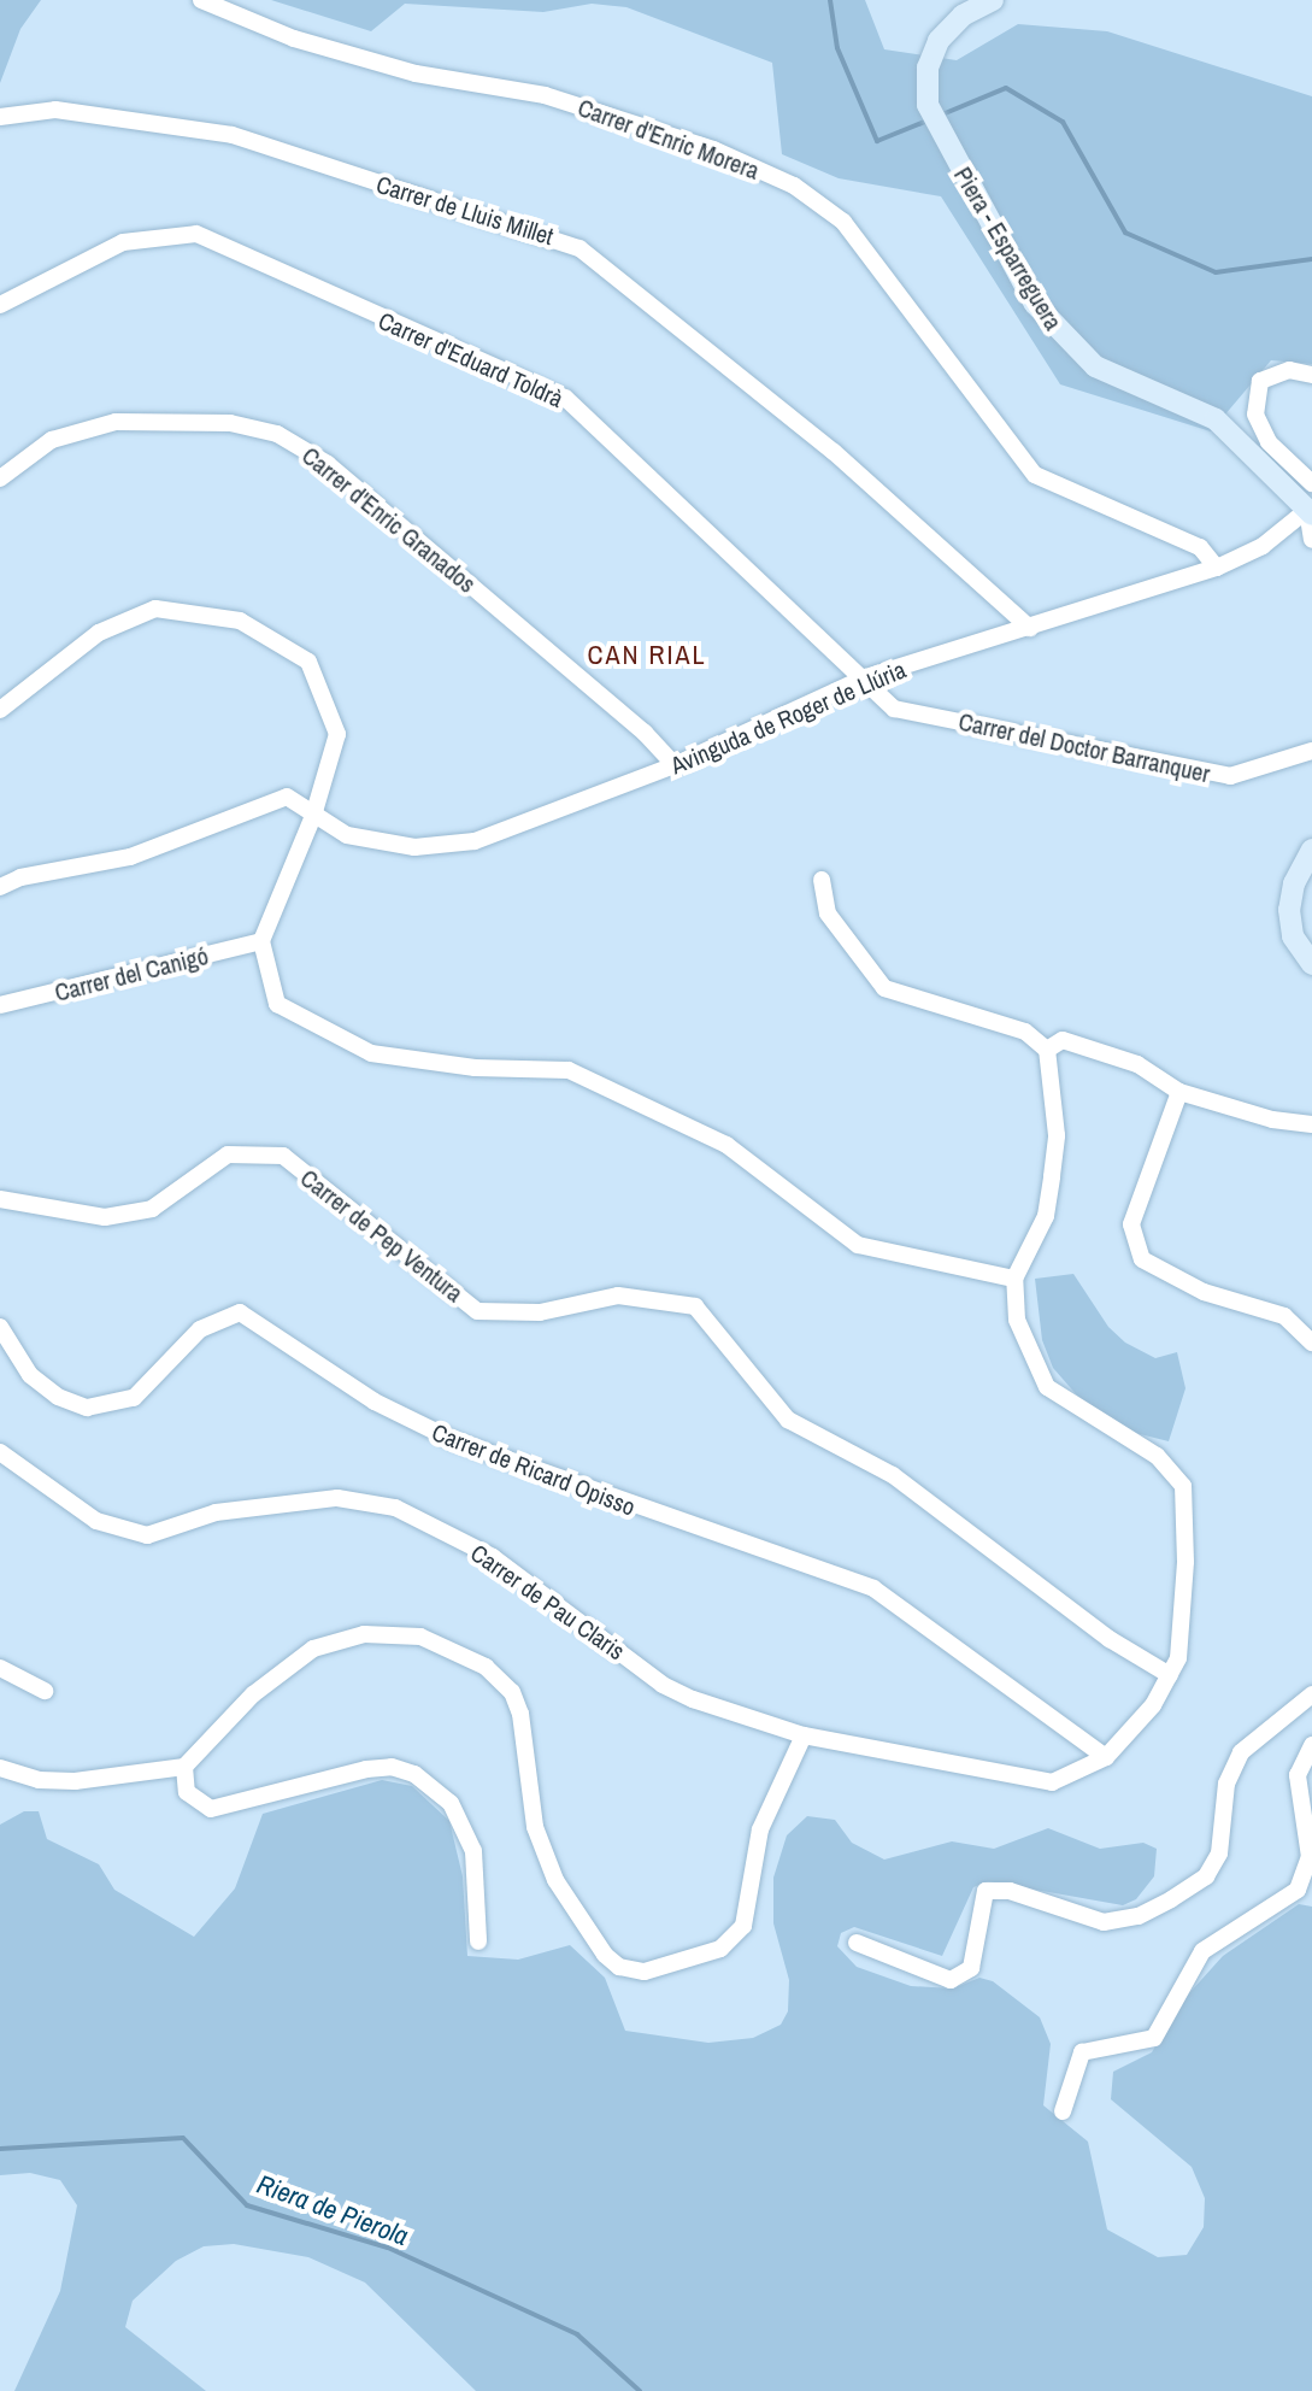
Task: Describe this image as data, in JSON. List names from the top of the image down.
{
  "streets": {
    "main road": ["Piera - Esparreguera"],
    "street": [
      "Carrer d'Enric Morera",
      "Carrer de Lluis Millet",
      "Carrer d'Eduard Toldrà",
      "Carrer d'Enric Granados",
      "Avinguda de Roger de Llúria",
      "Carrer del Doctor Barranquer",
      "Carrer del Canigó",
      "Carrer de Pep Ventura",
      "Carrer de Ricard Opisso",
      "Carrer de Pau Claris"
    ]
  },
  "crossings": [
    ["Carrer d'Enric Morera", "Avinguda de Roger de Llúria"],
    ["Carrer de Lluis Millet", "Avinguda de Roger de Llúria"],
    ["Piera - Esparreguera", "Avinguda de Roger de Llúria"],
    ["Carrer d'Eduard Toldrà", "Avinguda de Roger de Llúria"],
    ["Carrer d'Eduard Toldrà", "Carrer del Doctor Barranquer"],
    ["Carrer d'Enric Granados", "Avinguda de Roger de Llúria"],
    ["Avinguda de Roger de Llúria", "Carrer del Doctor Barranquer"],
    ["Carrer de Ricard Opisso", "Carrer de Pau Claris"]
  ],
  "districts": ["CAN RIAL"],
  "water": ["Riera de Pierola"]
}
